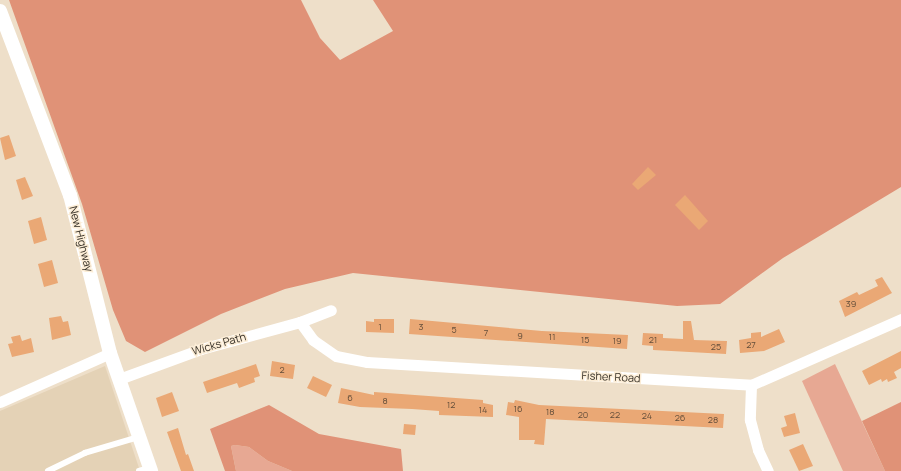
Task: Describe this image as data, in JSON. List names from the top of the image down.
{
  "streets": {
    "street": ["New Highway", "Wicks Path", "Fisher Road"]
  },
  "crossings": [
    ["New Highway", "Wicks Path"],
    ["Wicks Path", "Fisher Road"]
  ],
  "house_numbers": [
    "39",
    "1",
    "3",
    "5",
    "7",
    "9",
    "11",
    "15",
    "21",
    "19",
    "27",
    "25",
    "2",
    "6",
    "8",
    "12",
    "16",
    "14",
    "18",
    "20",
    "22",
    "24",
    "26",
    "28"
  ]
}
